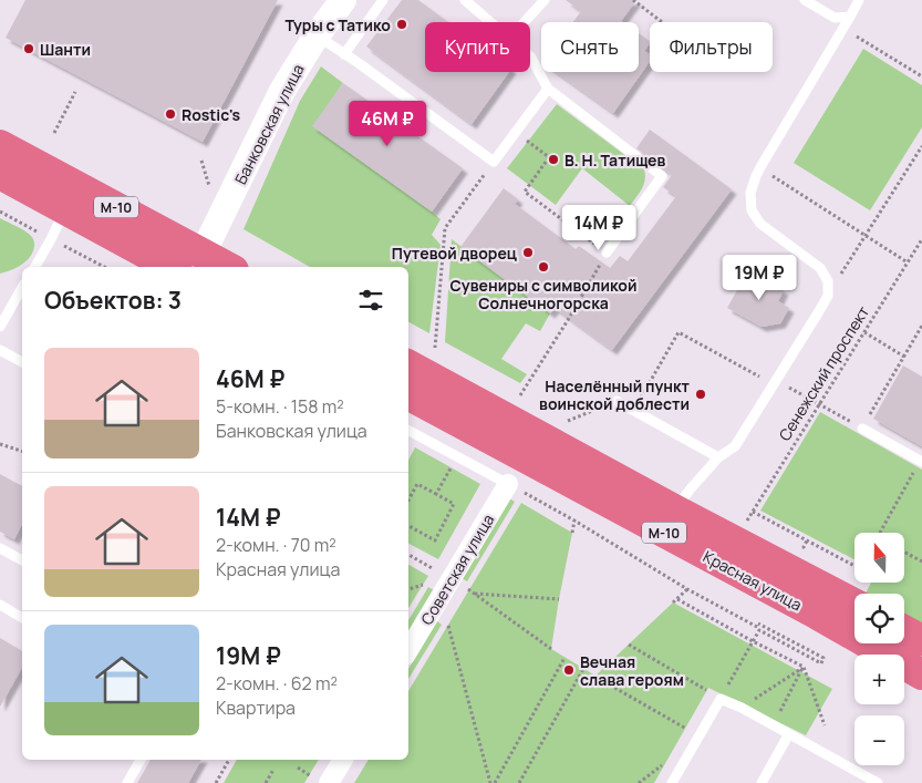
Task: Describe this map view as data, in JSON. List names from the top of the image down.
{
  "streets": {
    "highway": ["М-10", "Красная улица"],
    "street": ["Банковская улица", "Советская улица"],
    "path": ["Сенежский проспект"]
  },
  "crossings": [
    ["Банковская улица", "М-10"]
  ],
  "places": [
    "Туры с Татико",
    "Шанти",
    "Rostic's",
    "В. Н. Татищев",
    "Путевой дворец",
    "Сувениры с символикой Солнечногорска",
    "Населённый пункт воинской доблести",
    "Вечная слава героям"
  ],
  "north": "top",
  "page": {
    "chip": ["Купить", "Снять", "Фильтры"],
    "price": ["46M ₽", "14M ₽", "19M ₽"],
    "heading": "Объектов: 3",
    "list": [
      {
        "name": "46M ₽",
        "note": "5-комн. · 158 m² · Банковская улица"
      },
      {
        "name": "14M ₽",
        "note": "2-комн. · 70 m² · Красная улица"
      },
      {
        "name": "19M ₽",
        "note": "2-комн. · 62 m² · Квартира"
      }
    ],
    "map_buttons": ["+", "−"]
  }
}
